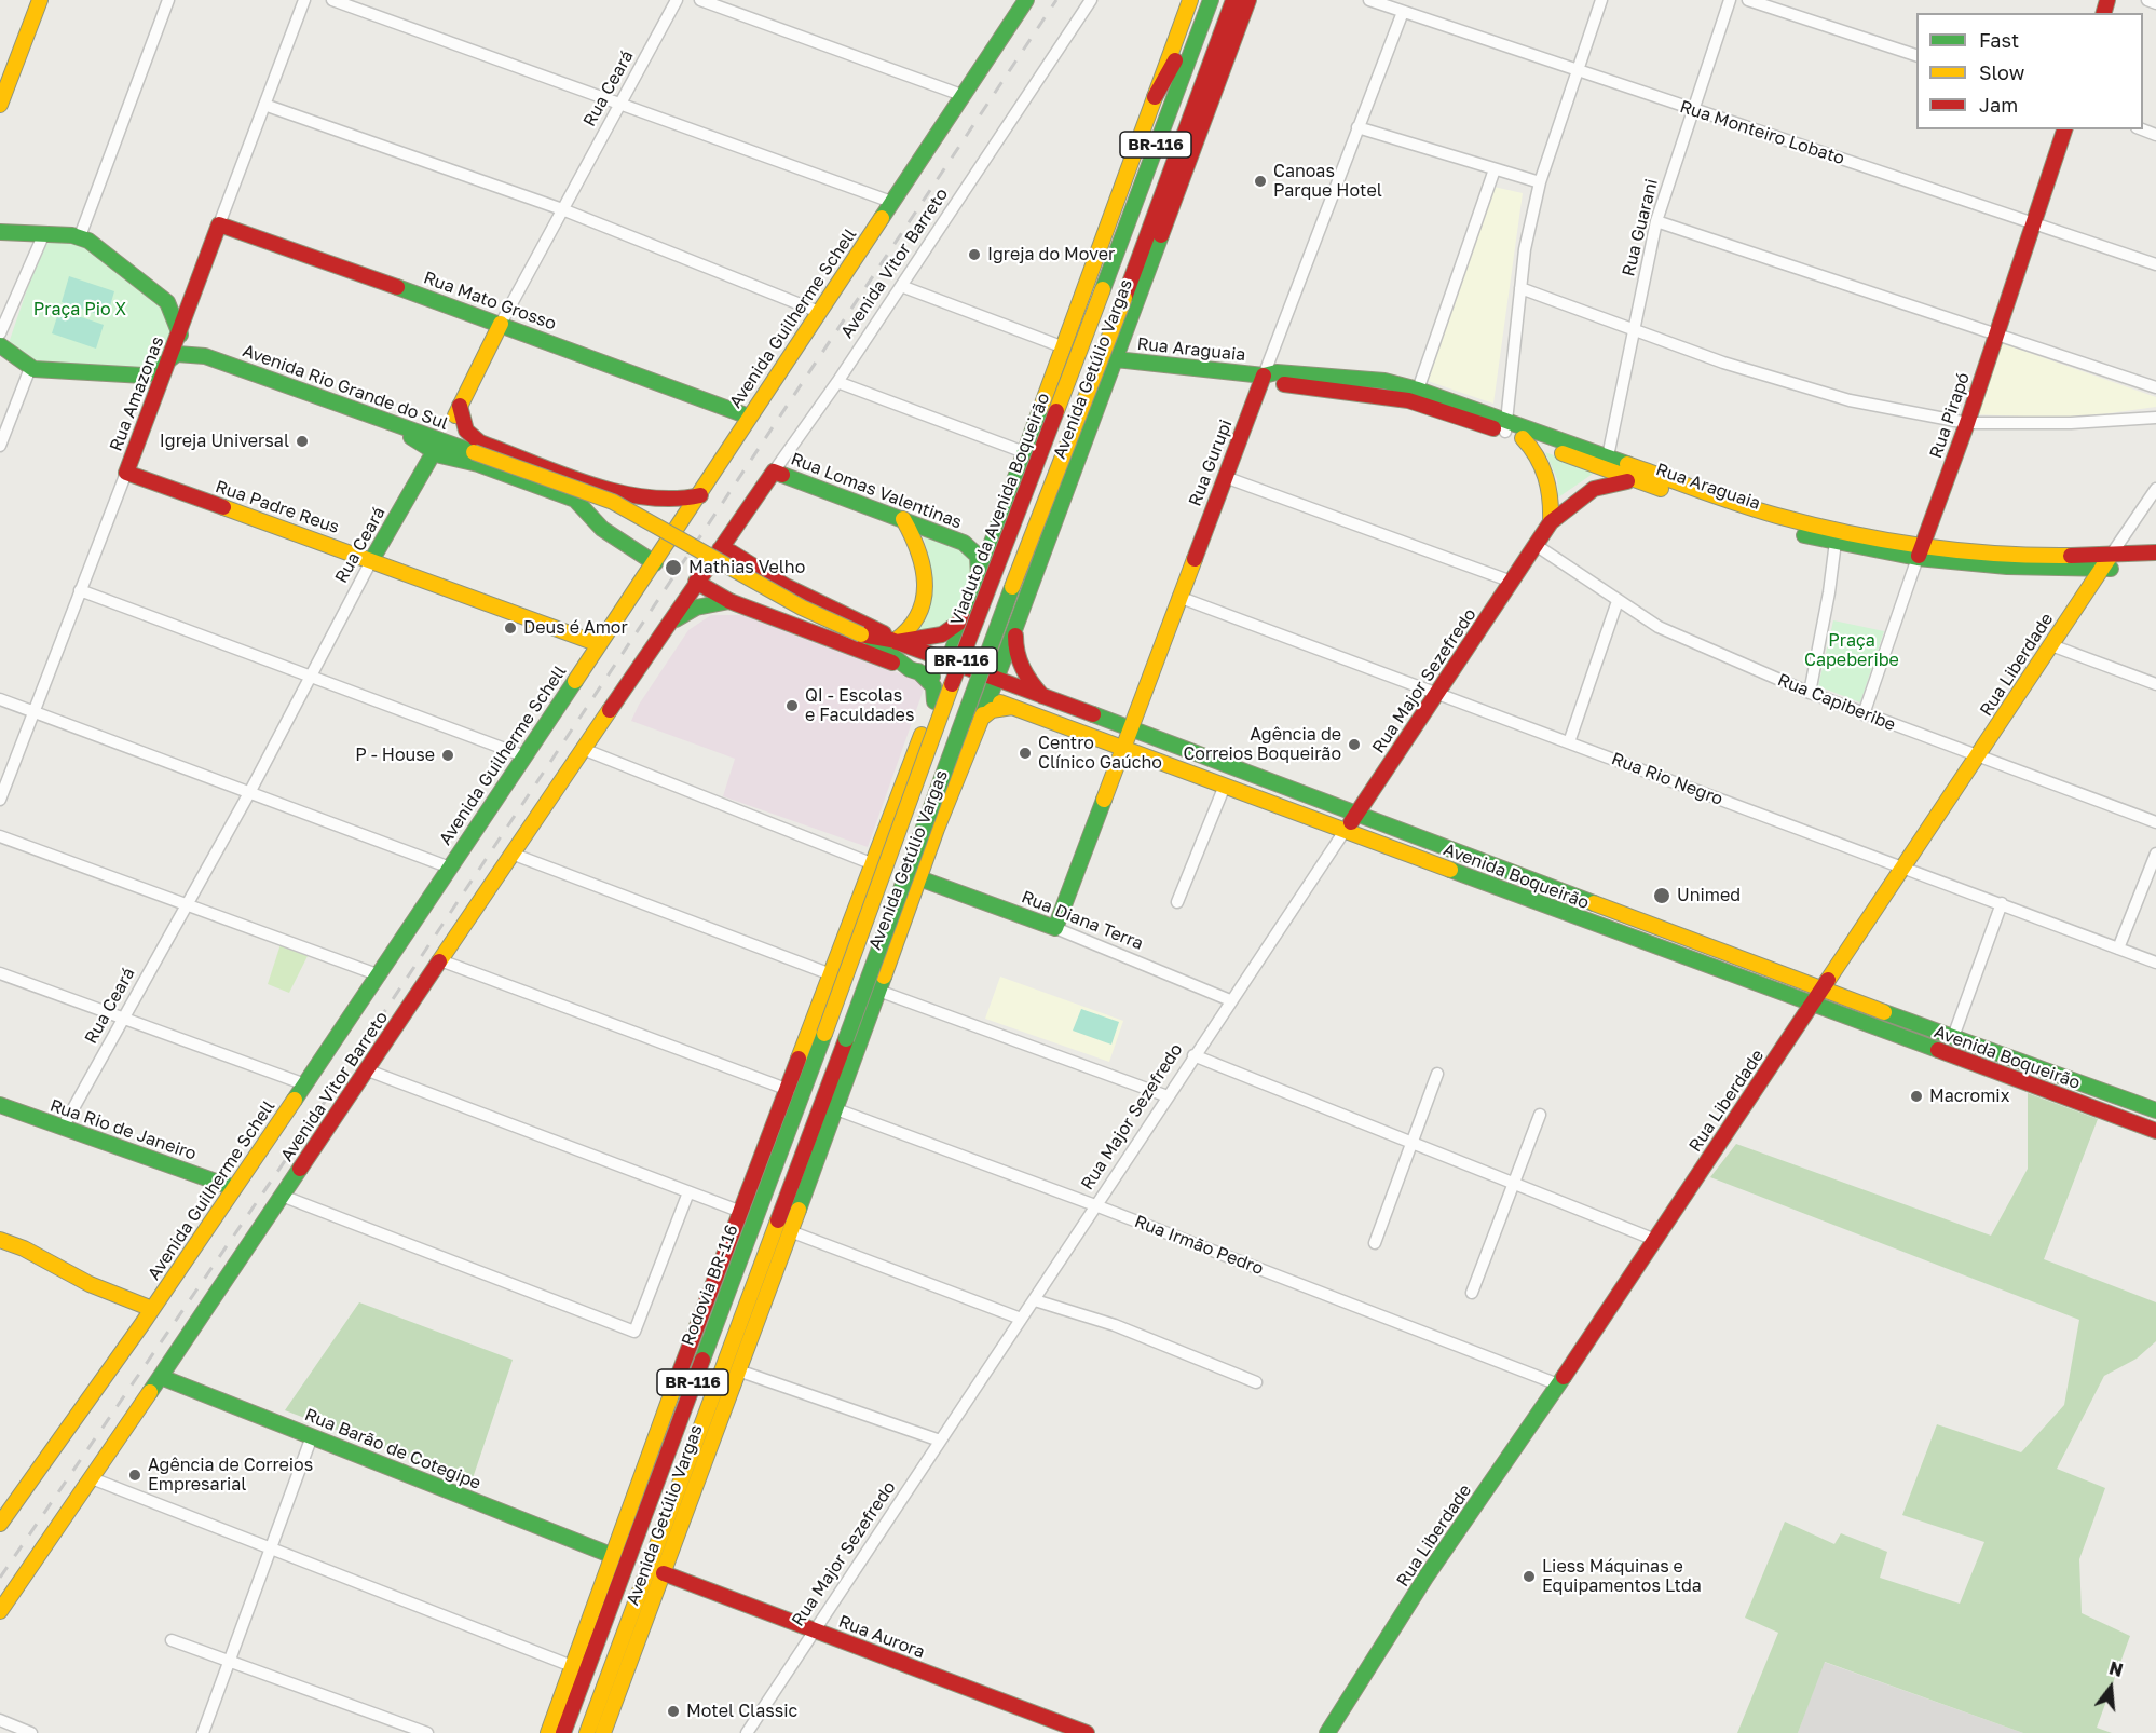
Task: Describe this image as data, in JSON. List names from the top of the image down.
{
  "streets": {
    "main road": [
      "Rua Ceará",
      "BR-116",
      "Avenida Vitor Barreto",
      "Rua Mato Grosso",
      "Avenida Guilherme Schell",
      "Rua Araguaia",
      "Avenida Getúlio Vargas",
      "Avenida Rio Grande do Sul",
      "Rua Amazonas",
      "Rua Pirapó",
      "Rua Gurupi",
      "Rua Lomas Valentinas",
      "Rua Padre Reus",
      "Viaduto da Avenida Boqueirão",
      "Rua Liberdade",
      "Rua Major Sezefredo",
      "Avenida Boqueirão",
      "Rua Diana Terra",
      "Rua Rio de Janeiro",
      "Rodovia BR-116",
      "Rua Barão de Cotegipe",
      "Rua Aurora"
    ],
    "street": [
      "Rua Monteiro Lobato",
      "Rua Guarani",
      "Rua Capiberibe",
      "Rua Rio Negro",
      "Rua Irmão Pedro"
    ]
  },
  "crossings": [
    ["Rua Ceará", "Rua Mato Grosso"],
    ["Rua Ceará", "Avenida Rio Grande do Sul"],
    ["Rua Ceará", "Rua Padre Reus"],
    ["Rua Ceará", "Avenida Boqueirão"],
    ["Rua Ceará", "Rua Rio de Janeiro"],
    ["Rua Monteiro Lobato", "Rua Guarani"],
    ["Rua Monteiro Lobato", "Rua Pirapó"],
    ["Rua Monteiro Lobato", "Rua Gurupi"],
    ["BR-116", "Avenida Getúlio Vargas"],
    ["BR-116", "Viaduto da Avenida Boqueirão"],
    ["BR-116", "Rodovia BR-116"],
    ["Rua Guarani", "Rua Araguaia"],
    ["Rua Guarani", "Rua Major Sezefredo"],
    ["Avenida Vitor Barreto", "Rua Lomas Valentinas"],
    ["Avenida Vitor Barreto", "Rua Barão de Cotegipe"],
    ["Rua Mato Grosso", "Avenida Guilherme Schell"],
    ["Rua Mato Grosso", "Rua Amazonas"],
    ["Avenida Guilherme Schell", "Rua Padre Reus"],
    ["Avenida Guilherme Schell", "Rua Rio de Janeiro"],
    ["Rua Araguaia", "Avenida Getúlio Vargas"],
    ["Rua Araguaia", "Rua Pirapó"],
    ["Rua Araguaia", "Rua Gurupi"],
    ["Rua Araguaia", "Rua Liberdade"],
    ["Rua Araguaia", "Rua Major Sezefredo"],
    ["Avenida Getúlio Vargas", "Rua Lomas Valentinas"],
    ["Avenida Getúlio Vargas", "Avenida Boqueirão"],
    ["Avenida Getúlio Vargas", "Rua Diana Terra"],
    ["Avenida Getúlio Vargas", "Rua Irmão Pedro"],
    ["Avenida Getúlio Vargas", "Rua Barão de Cotegipe"],
    ["Avenida Getúlio Vargas", "Rua Aurora"],
    ["Avenida Rio Grande do Sul", "Rua Amazonas"],
    ["Avenida Rio Grande do Sul", "Avenida Boqueirão"],
    ["Rua Amazonas", "Rua Padre Reus"],
    ["Rua Pirapó", "Rua Capiberibe"],
    ["Rua Gurupi", "Rua Rio Negro"],
    ["Rua Gurupi", "Avenida Boqueirão"],
    ["Rua Gurupi", "Rua Diana Terra"],
    ["Viaduto da Avenida Boqueirão", "Rodovia BR-116"],
    ["Rua Liberdade", "Rua Capiberibe"],
    ["Rua Liberdade", "Rua Rio Negro"],
    ["Rua Liberdade", "Avenida Boqueirão"],
    ["Rua Liberdade", "Rua Irmão Pedro"],
    ["Rua Major Sezefredo", "Rua Capiberibe"],
    ["Rua Major Sezefredo", "Rua Rio Negro"],
    ["Rua Major Sezefredo", "Avenida Boqueirão"],
    ["Rua Major Sezefredo", "Rua Diana Terra"],
    ["Rua Major Sezefredo", "Rua Irmão Pedro"],
    ["Rua Major Sezefredo", "Rua Aurora"]
  ],
  "parks": ["Praça Pio X", "Praça Capeberibe"],
  "places": [
    "Canoas Parque Hotel",
    "Igreja do Mover",
    "Igreja Universal",
    "Mathias Velho",
    "Deus é Amor",
    "QI - Escolas e Faculdades",
    "Agência de Correios Boqueirão",
    "Centro Clínico Gaúcho",
    "P - House",
    "Unimed",
    "Macromix",
    "Agência de Correios Empresarial",
    "Liess Máquinas e Equipamentos Ltda",
    "Motel Classic"
  ],
  "legend": ["Fast", "Slow", "Jam"],
  "north": "top"
}
